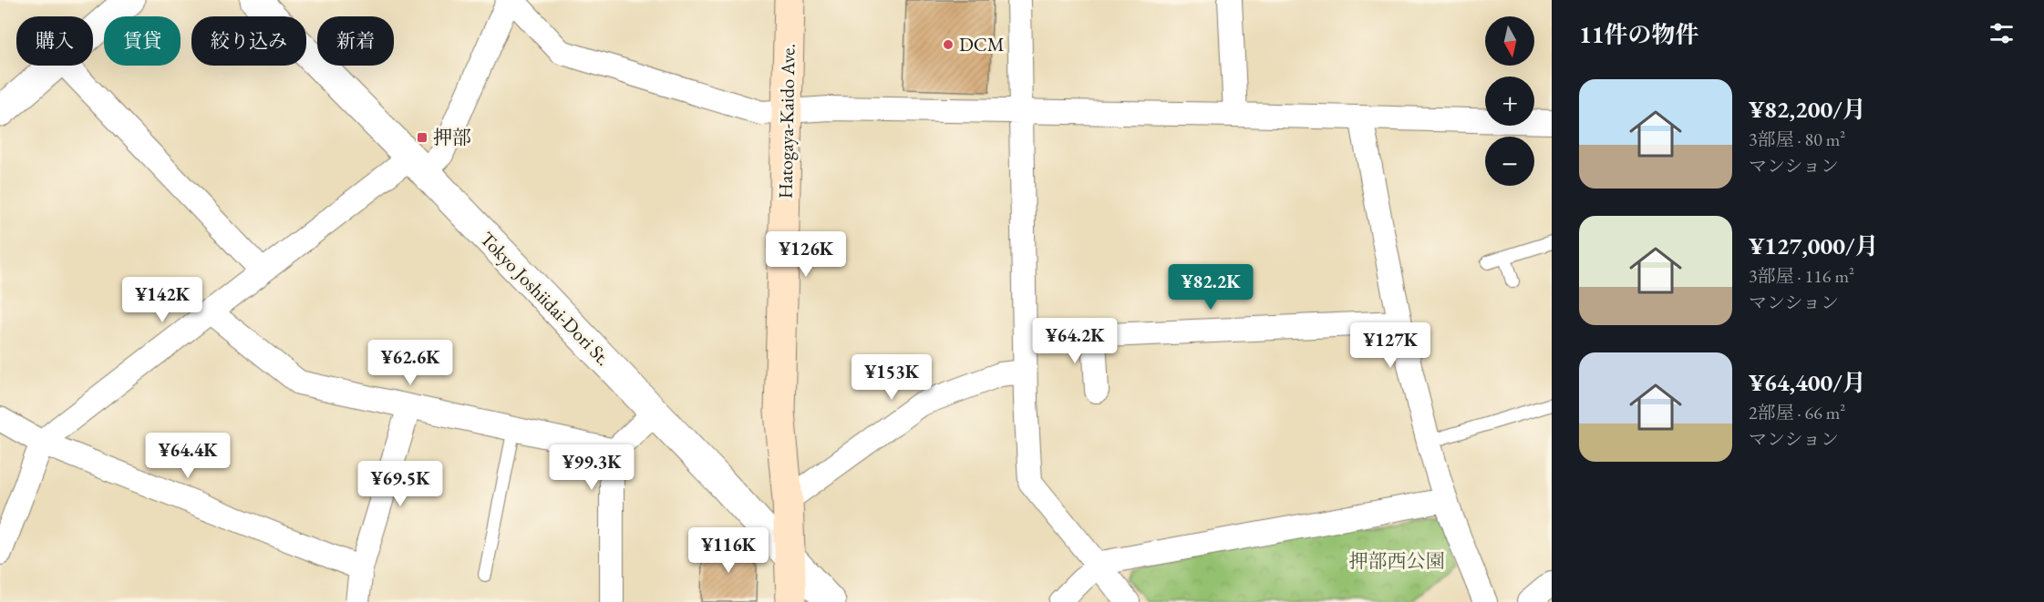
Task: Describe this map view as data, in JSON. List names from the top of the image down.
{
  "streets": {
    "main road": ["Hatogaya-Kaido Ave."],
    "street": ["Tokyo Joshiidai-Dori St."]
  },
  "crossings": [
    ["Hatogaya-Kaido Ave.", "Tokyo Joshiidai-Dori St."]
  ],
  "parks": ["押部西公園"],
  "places": {
    "other": ["DCM"],
    "transit": ["押部"]
  },
  "north": "bottom",
  "page": {
    "heading": "11件の物件",
    "map_buttons": ["+", "−"],
    "chip": [
      "購入",
      "賃貸",
      "絞り込み",
      "新着"
    ],
    "list": [
      {
        "name": "¥82,200/月",
        "note": "3部屋 · 80 m² · マンション"
      },
      {
        "name": "¥127,000/月",
        "note": "3部屋 · 116 m² · マンション"
      },
      {
        "name": "¥64,400/月",
        "note": "2部屋 · 66 m² · マンション"
      }
    ],
    "price": [
      "¥126K",
      "¥82.2K",
      "¥142K",
      "¥64.2K",
      "¥127K",
      "¥62.6K",
      "¥153K",
      "¥64.4K",
      "¥99.3K",
      "¥69.5K",
      "¥116K"
    ]
  }
}
